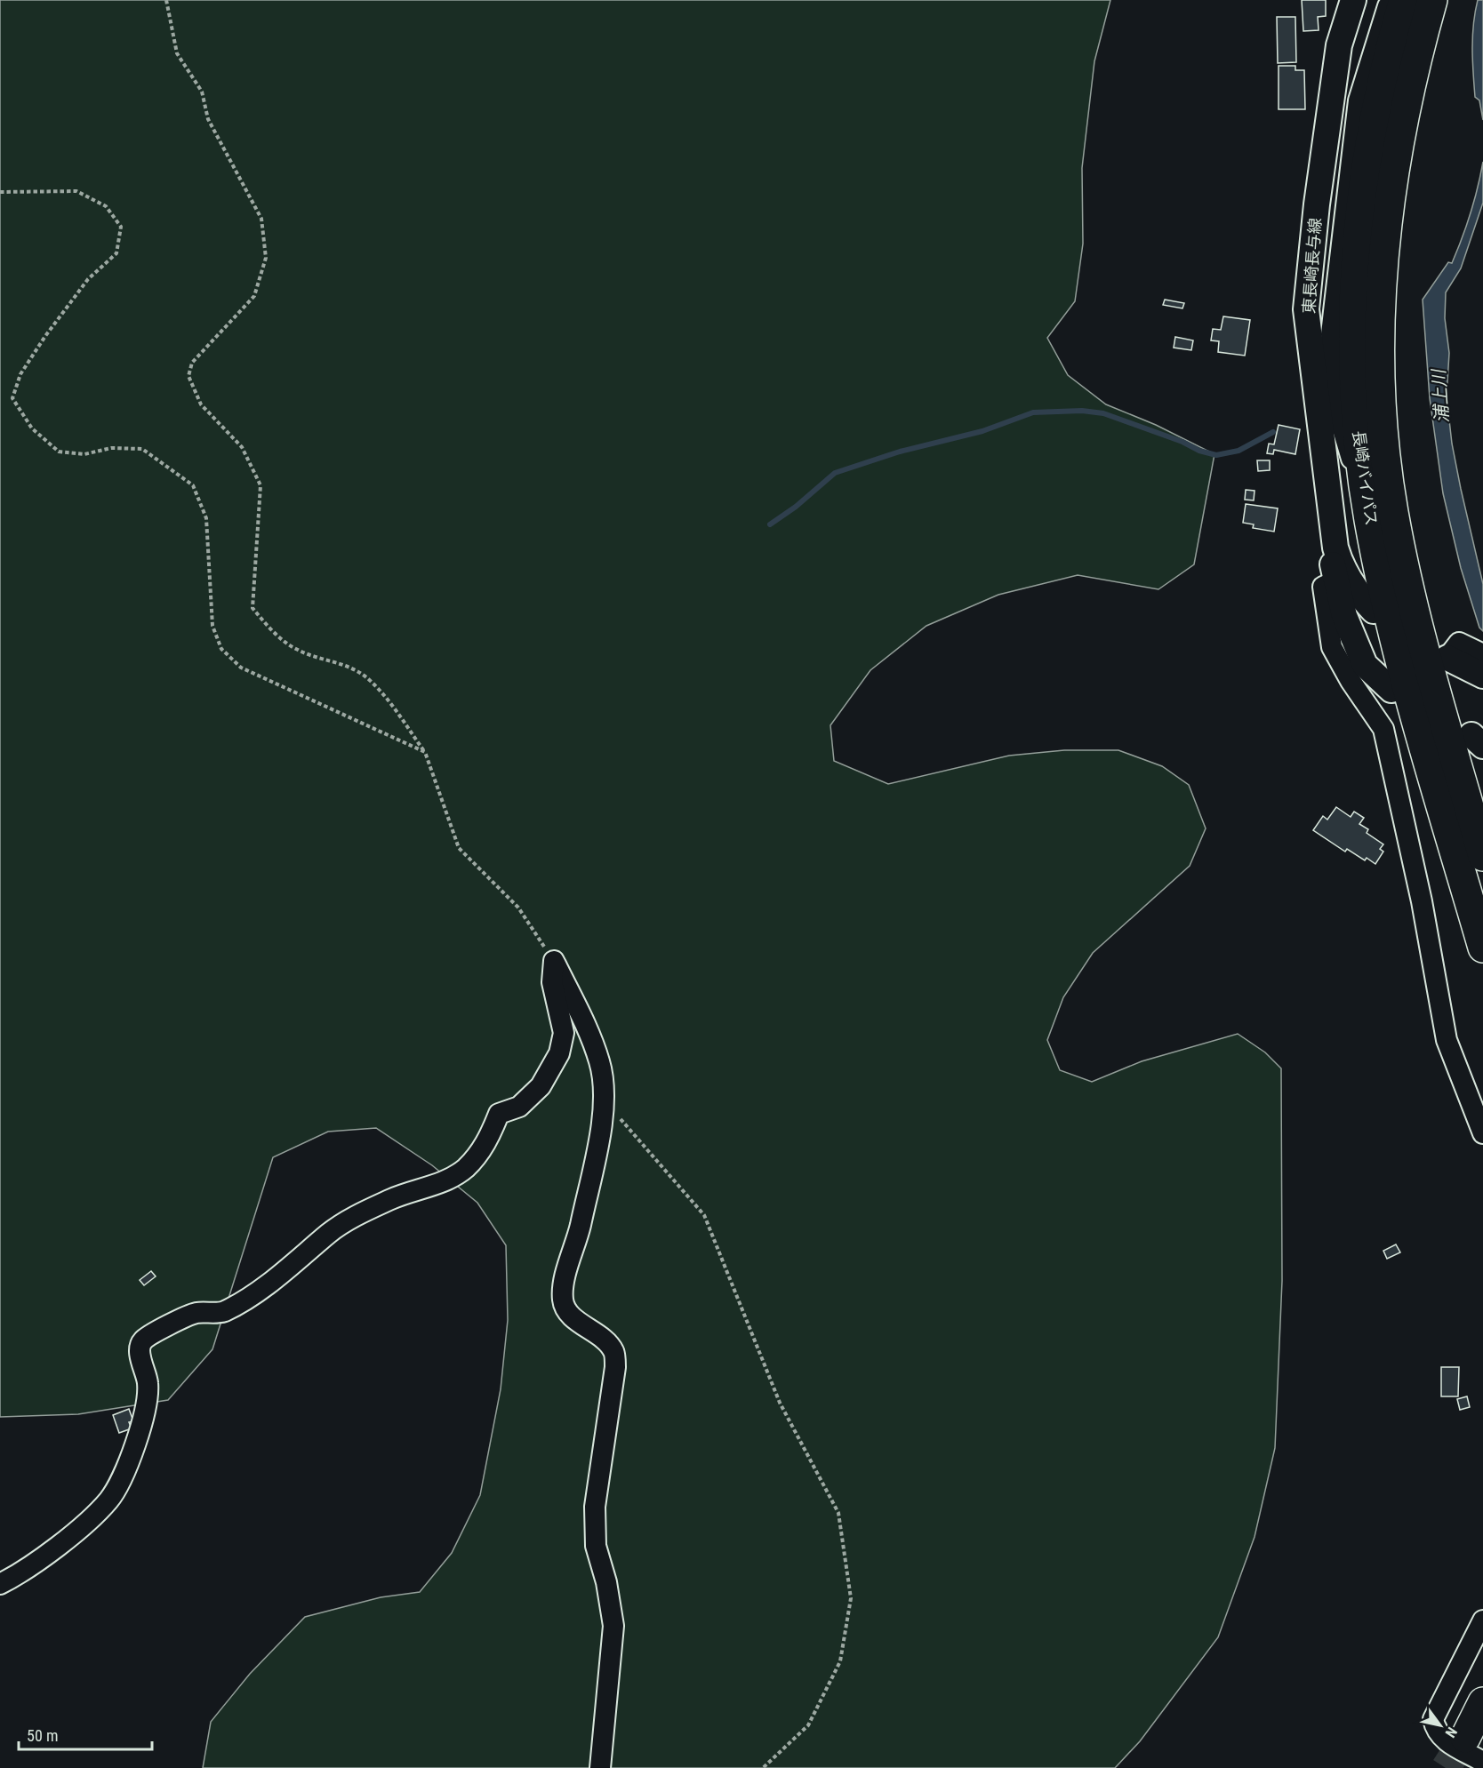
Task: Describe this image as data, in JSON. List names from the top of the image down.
{
  "streets": {
    "highway": ["長崎バイパス"],
    "main road": ["東長崎長与線"]
  },
  "water": ["浦上川"],
  "scale_bar": "50 m",
  "north": "bottom right"
}
